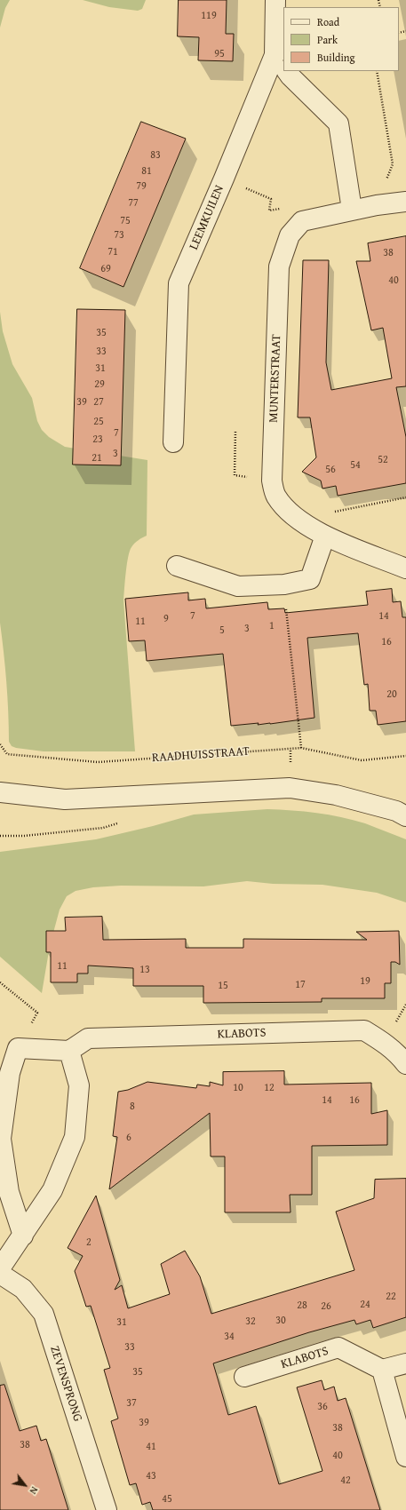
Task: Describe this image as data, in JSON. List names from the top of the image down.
{
  "streets": {
    "street": [
      "LEEMKUILEN",
      "MUNTERSTRAAT",
      "KLABOTS",
      "ZEVENSPRONG"
    ],
    "path": ["RAADHUISSTRAAT"]
  },
  "house_numbers": [
    "119",
    "95",
    "83",
    "81",
    "79",
    "77",
    "75",
    "73",
    "71",
    "38",
    "69",
    "40",
    "35",
    "33",
    "31",
    "29",
    "39",
    "27",
    "25",
    "7",
    "23",
    "3",
    "21",
    "52",
    "54",
    "56",
    "7",
    "14",
    "9",
    "11",
    "1",
    "3",
    "5",
    "16",
    "20",
    "11",
    "13",
    "19",
    "17",
    "15",
    "10",
    "12",
    "14",
    "16",
    "8",
    "6",
    "2",
    "22",
    "24",
    "28",
    "26",
    "30",
    "32",
    "31",
    "34",
    "33",
    "35",
    "37",
    "36",
    "39",
    "38",
    "38",
    "41",
    "40",
    "43",
    "42",
    "45"
  ],
  "legend": ["Road", "Park", "Building"],
  "north": "bottom right"
}
